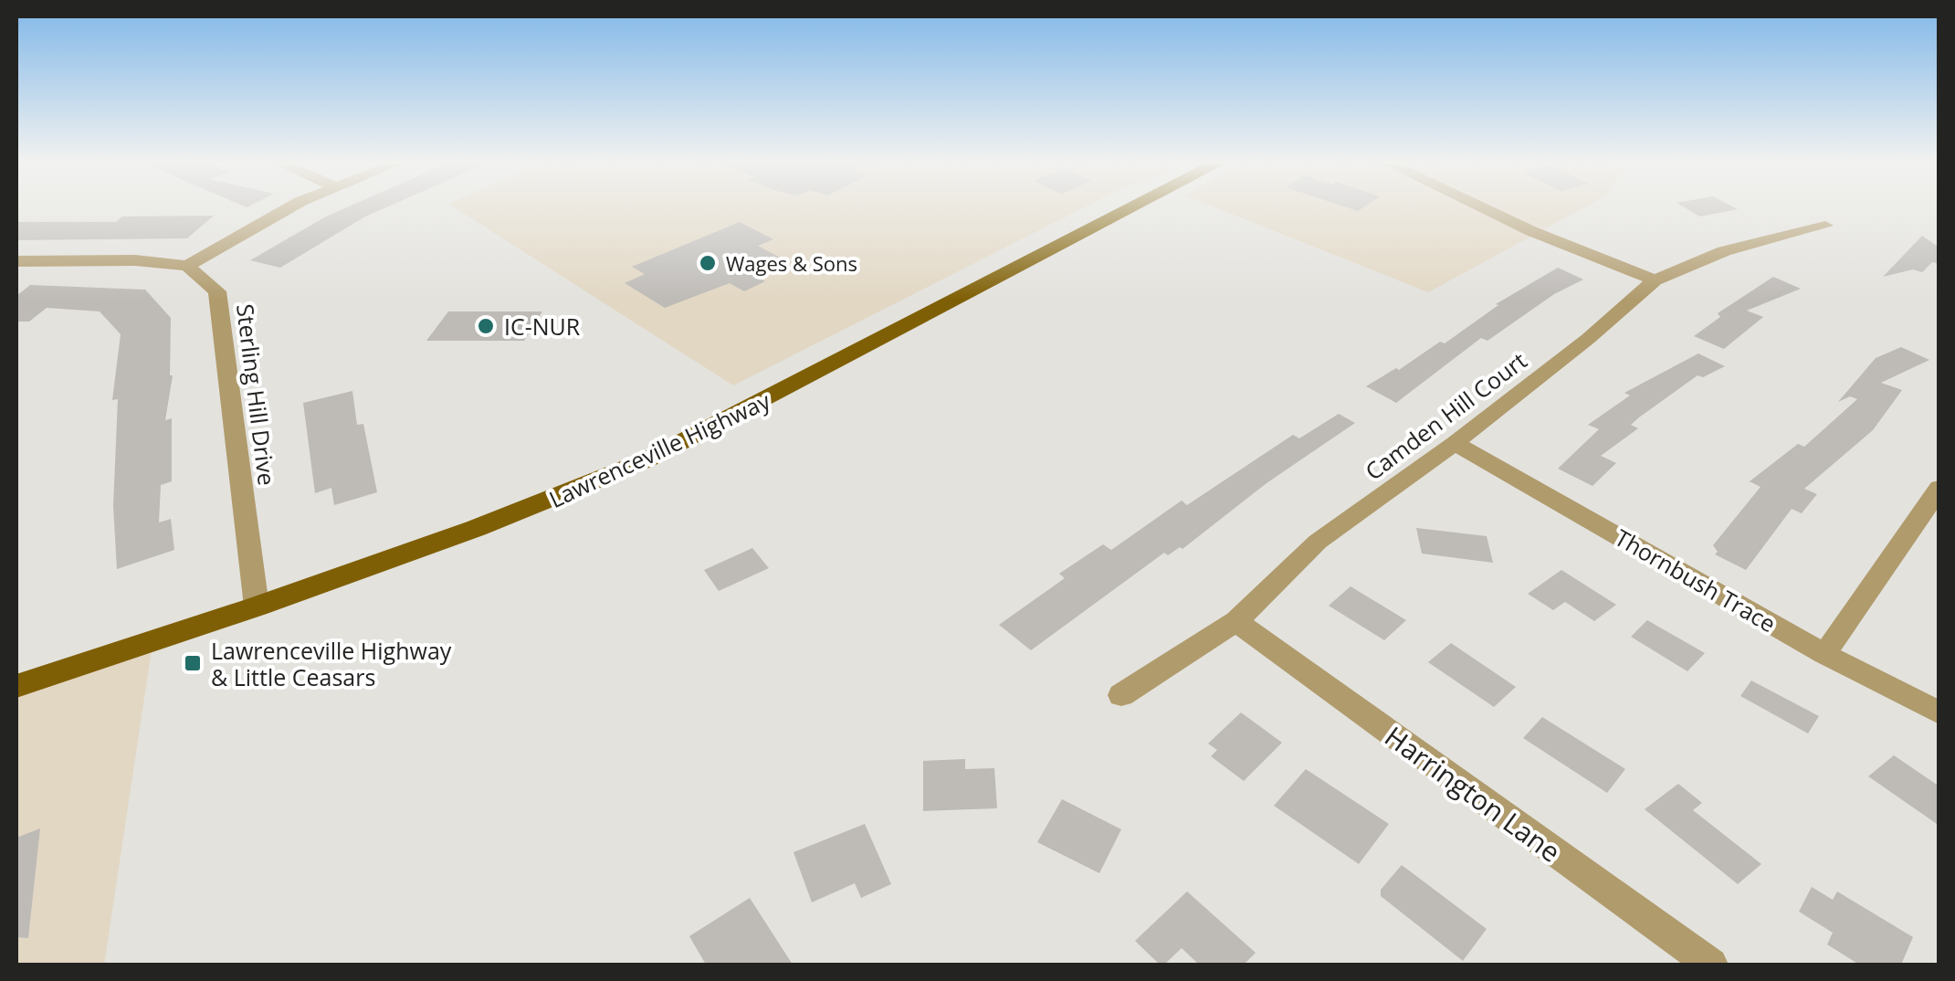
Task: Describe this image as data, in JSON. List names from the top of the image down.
{
  "streets": {
    "main road": ["Lawrenceville Highway"],
    "street": [
      "Sterling Hill Drive",
      "Camden Hill Court",
      "Thornbush Trace",
      "Harrington Lane"
    ]
  },
  "crossings": [
    ["Sterling Hill Drive", "Lawrenceville Highway"],
    ["Camden Hill Court", "Thornbush Trace"],
    ["Camden Hill Court", "Harrington Lane"]
  ],
  "places": {
    "other": ["Wages & Sons", "IC-NUR"],
    "transit": ["Lawrenceville Highway & Little Ceasars"]
  }
}
